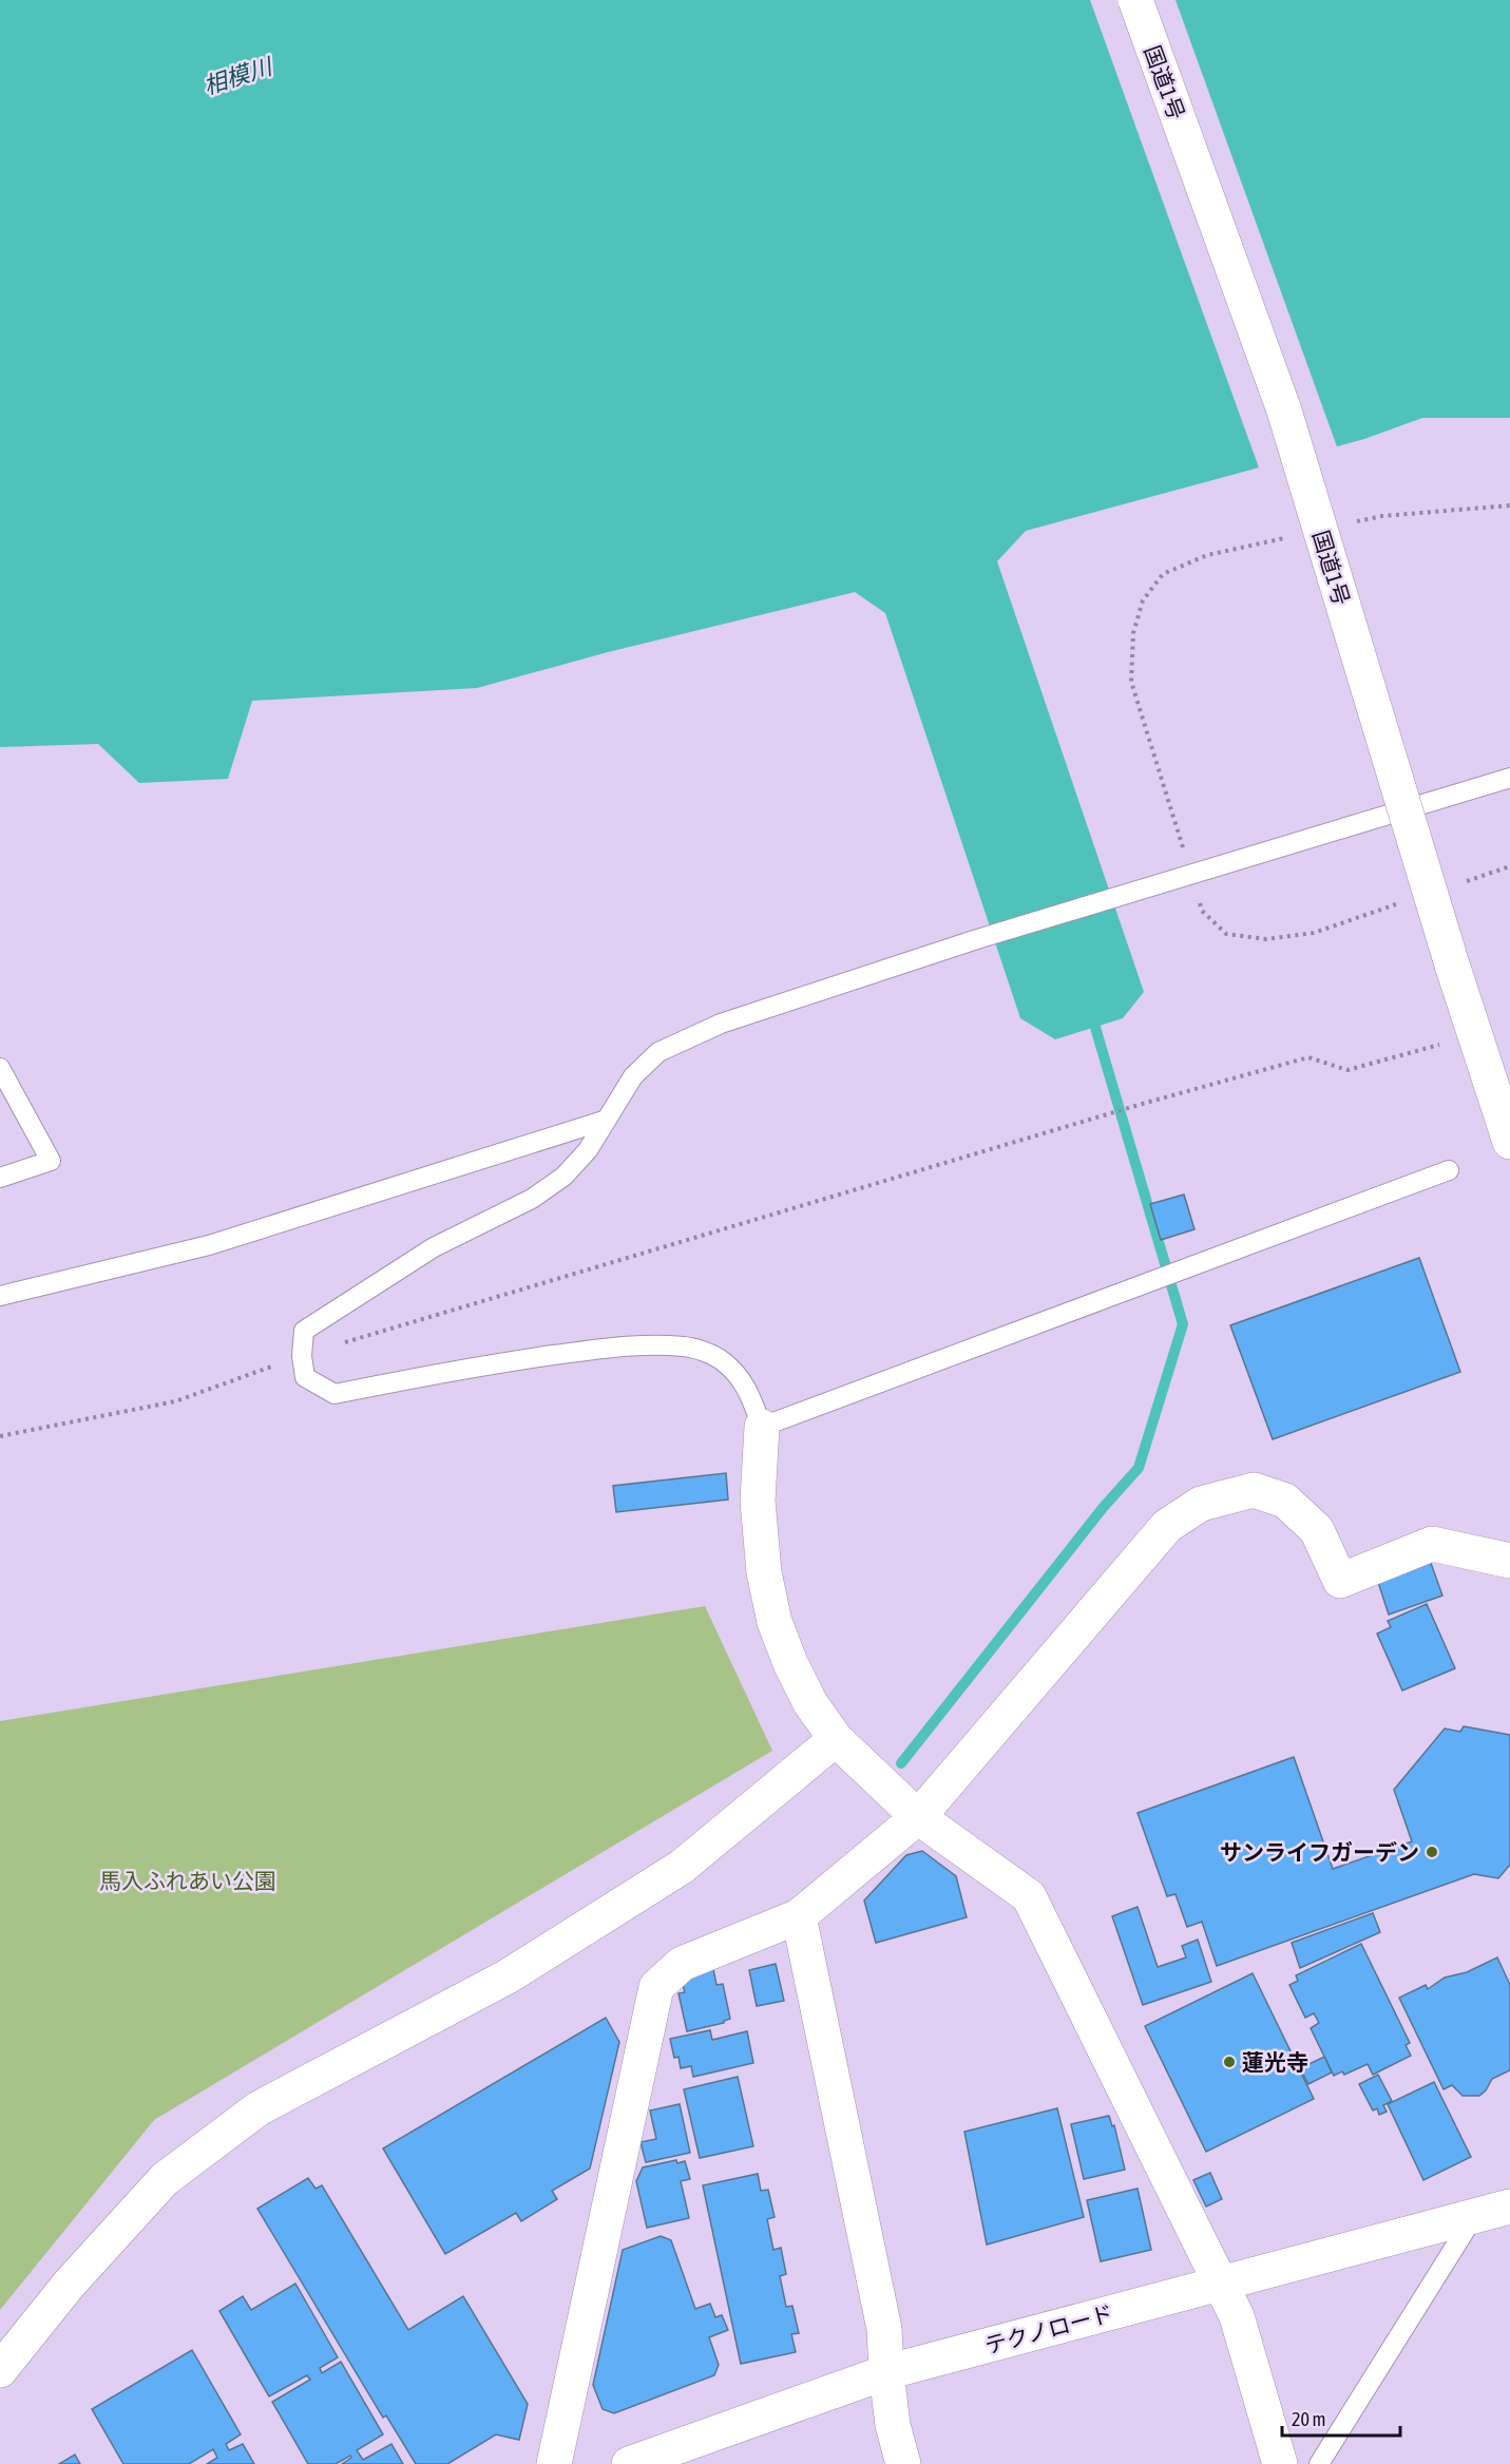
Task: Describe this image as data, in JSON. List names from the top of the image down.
{
  "streets": {
    "main road": ["国道1号", "テクノロード"]
  },
  "water": ["相模川"],
  "parks": ["馬入ふれあい公園"],
  "places": ["サンライフガーデン", "蓮光寺"],
  "scale_bar": "20 m"
}
